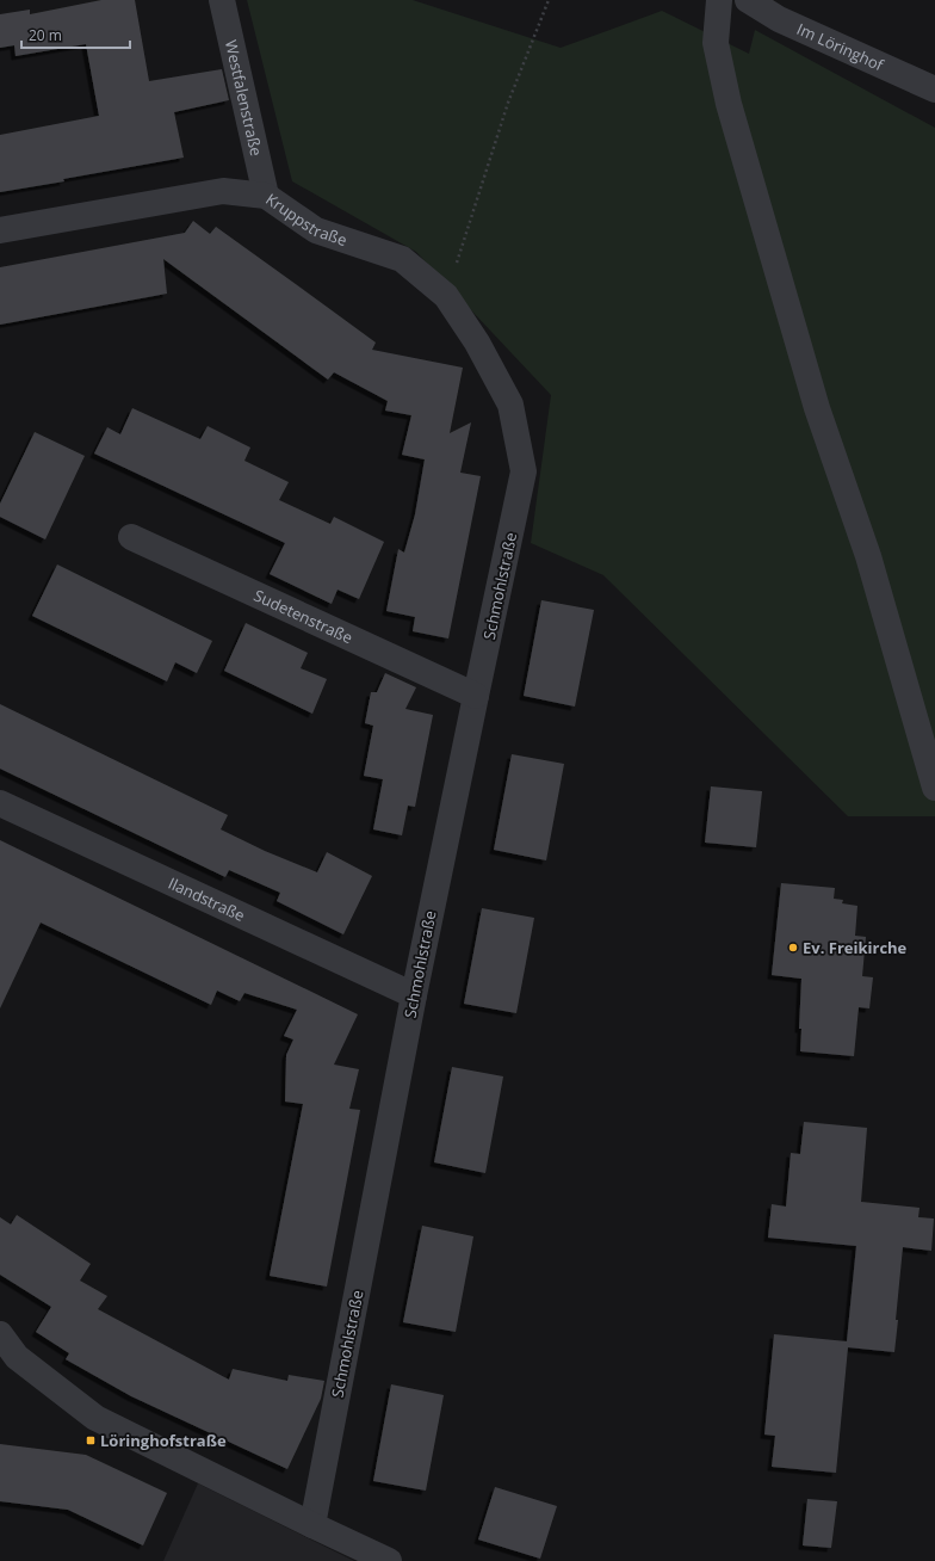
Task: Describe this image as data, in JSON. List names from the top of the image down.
{
  "streets": {
    "street": [
      "Im Löringhof",
      "Westfalenstraße",
      "Kruppstraße",
      "Schmohlstraße",
      "Sudetenstraße",
      "Ilandstraße"
    ]
  },
  "crossings": [
    ["Westfalenstraße", "Kruppstraße"],
    ["Kruppstraße", "Schmohlstraße"],
    ["Schmohlstraße", "Sudetenstraße"],
    ["Schmohlstraße", "Ilandstraße"]
  ],
  "places": {
    "other": ["Ev. Freikirche"],
    "transit": ["Löringhofstraße"]
  },
  "scale_bar": "20 m"
}
